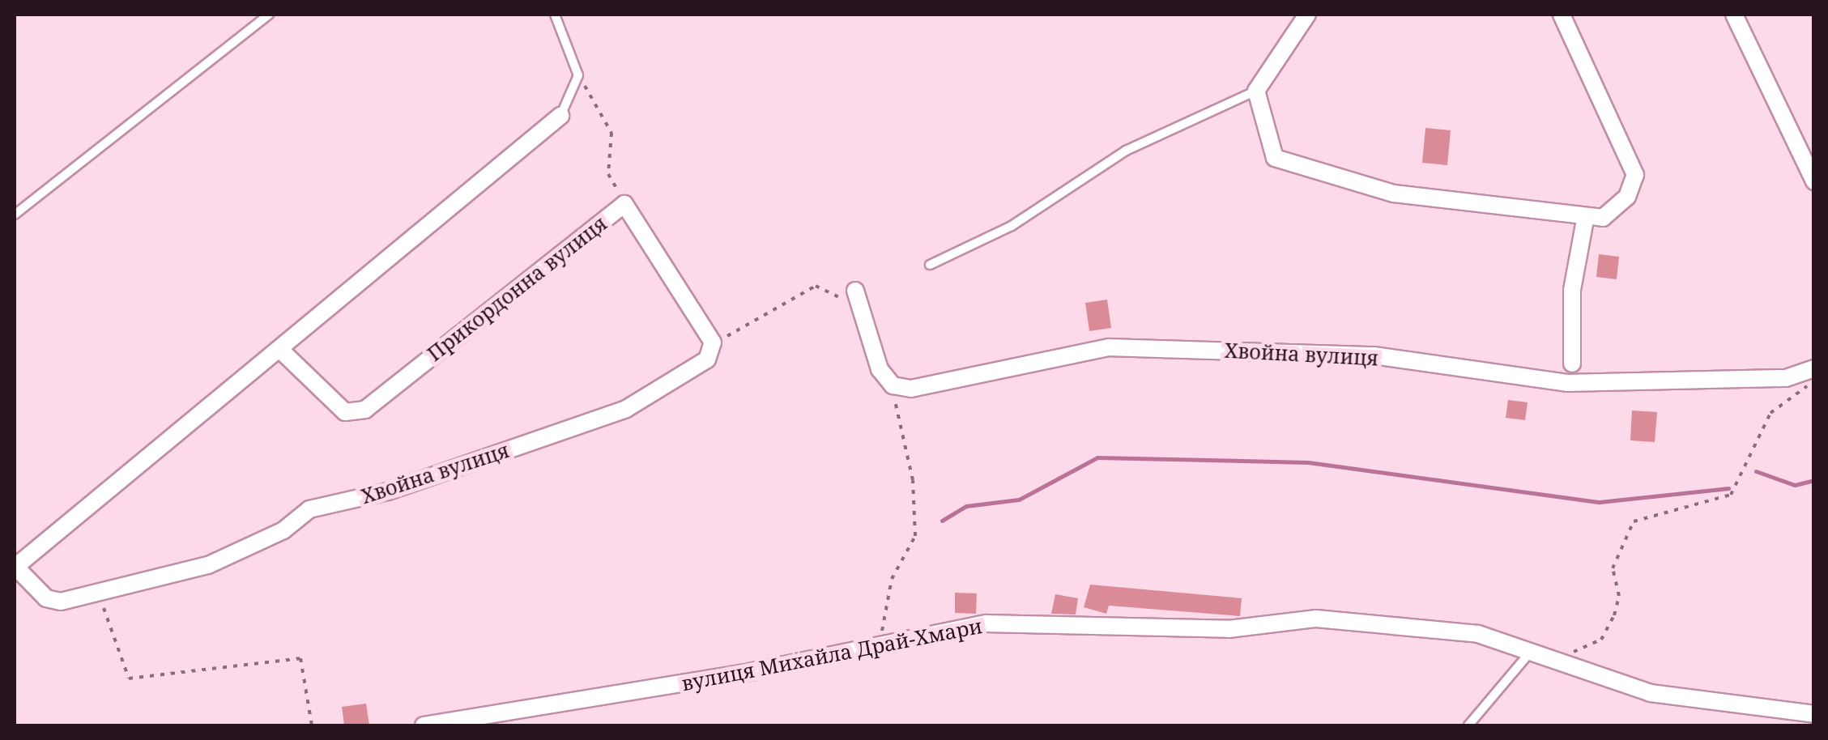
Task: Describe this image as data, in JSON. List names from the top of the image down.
{
  "streets": {
    "street": ["Прикордонна вулиця", "Хвойна вулиця", "вулиця Михайла Драй-Хмари"]
  },
  "crossings": [
    ["Прикордонна вулиця", "Хвойна вулиця"]
  ]
}
